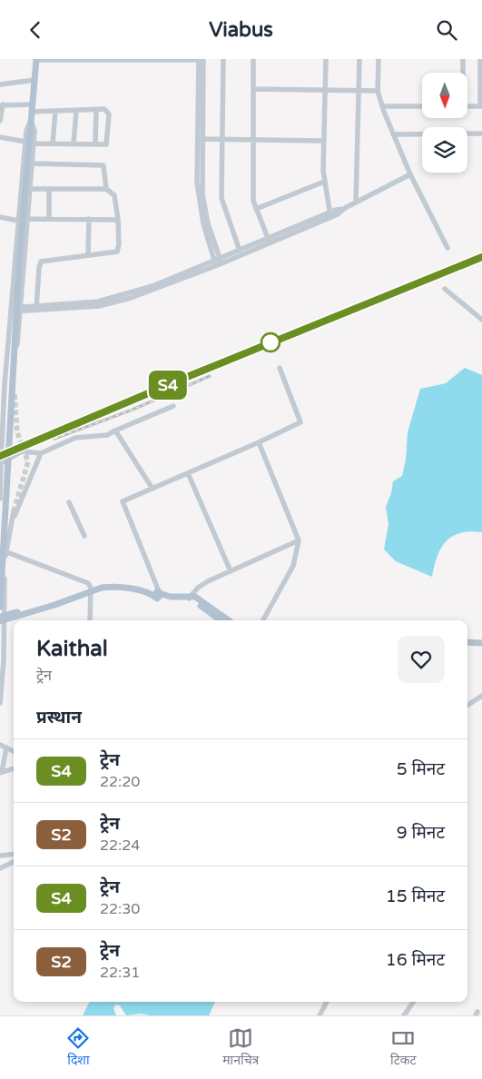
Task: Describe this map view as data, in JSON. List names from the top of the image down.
{
  "north": "bottom",
  "page": {
    "header": "Viabus",
    "on_map": "S4",
    "heading": [
      ["Kaithal", "ट्रेन"],
      "प्रस्थान"
    ],
    "list": [
      {
        "mark": "S4",
        "name": "ट्रेन",
        "note": "22:20",
        "value": "5 मिनट"
      },
      {
        "mark": "S2",
        "name": "ट्रेन",
        "note": "22:24",
        "value": "9 मिनट"
      },
      {
        "mark": "S4",
        "name": "ट्रेन",
        "note": "22:30",
        "value": "15 मिनट"
      },
      {
        "mark": "S2",
        "name": "ट्रेन",
        "note": "22:31",
        "value": "16 मिनट"
      }
    ],
    "tabs": ["दिशा", "मानचित्र", "टिकट"]
  }
}
